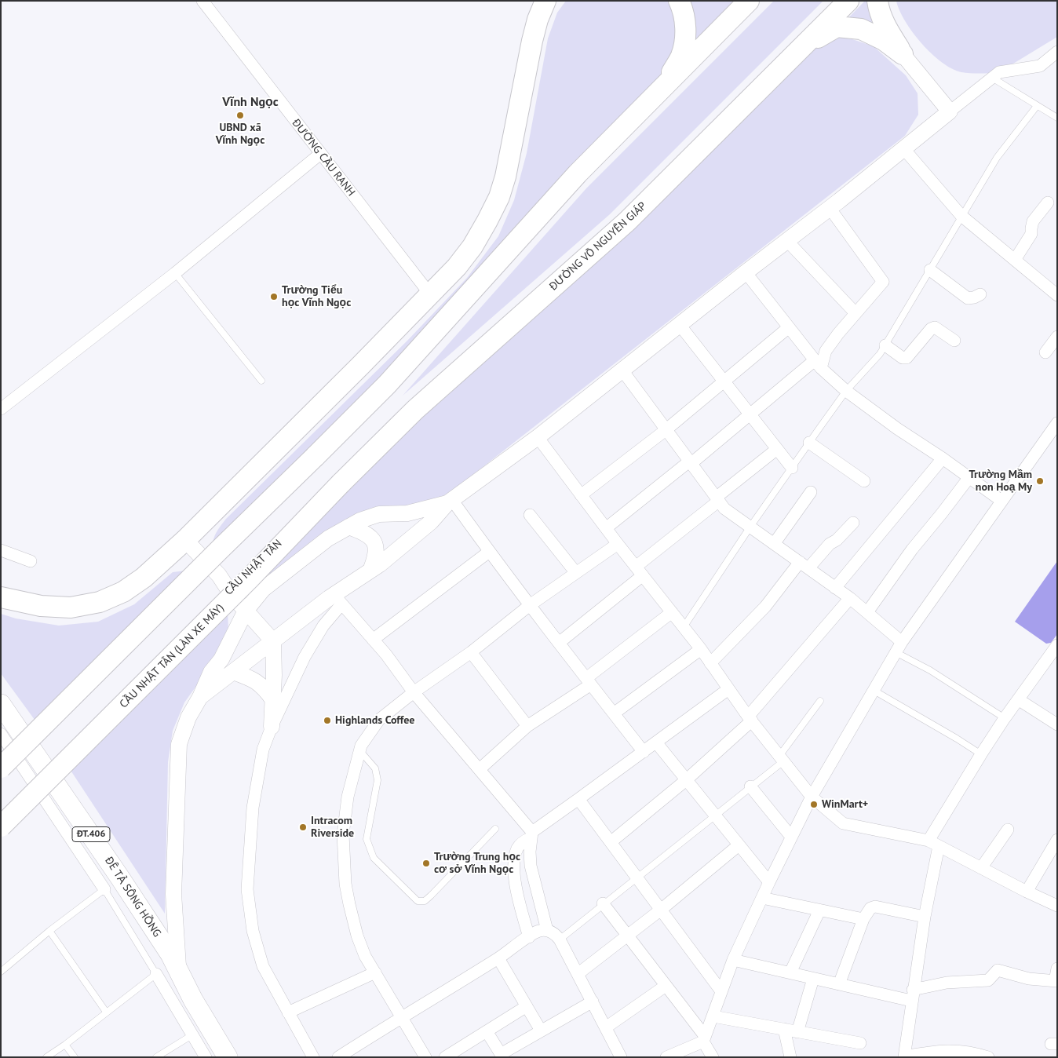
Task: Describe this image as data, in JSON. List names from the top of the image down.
{
  "streets": {
    "highway": ["ĐƯỜNG VÕ NGUYÊN GIÁP", "CẦU NHẬT TÂN", "CẦU NHẬT TÂN (LÀN XE MÁY)"],
    "main road": ["ĐT.406", "ĐÊ TẢ SÔNG HỒNG"],
    "street": ["ĐƯỜNG CẦU RANH"]
  },
  "crossings": [
    ["ĐƯỜNG VÕ NGUYÊN GIÁP", "CẦU NHẬT TÂN"],
    ["ĐƯỜNG VÕ NGUYÊN GIÁP", "CẦU NHẬT TÂN (LÀN XE MÁY)"],
    ["CẦU NHẬT TÂN", "CẦU NHẬT TÂN (LÀN XE MÁY)"]
  ],
  "districts": ["Vĩnh Ngọc"],
  "places": [
    "UBND xã Vĩnh Ngọc",
    "Trường Tiểu học Vĩnh Ngọc",
    "Trường Mầm non Hoạ My",
    "Highlands Coffee",
    "WinMart+",
    "Intracom Riverside",
    "Trường Trung học cơ sở Vĩnh Ngọc"
  ]
}
